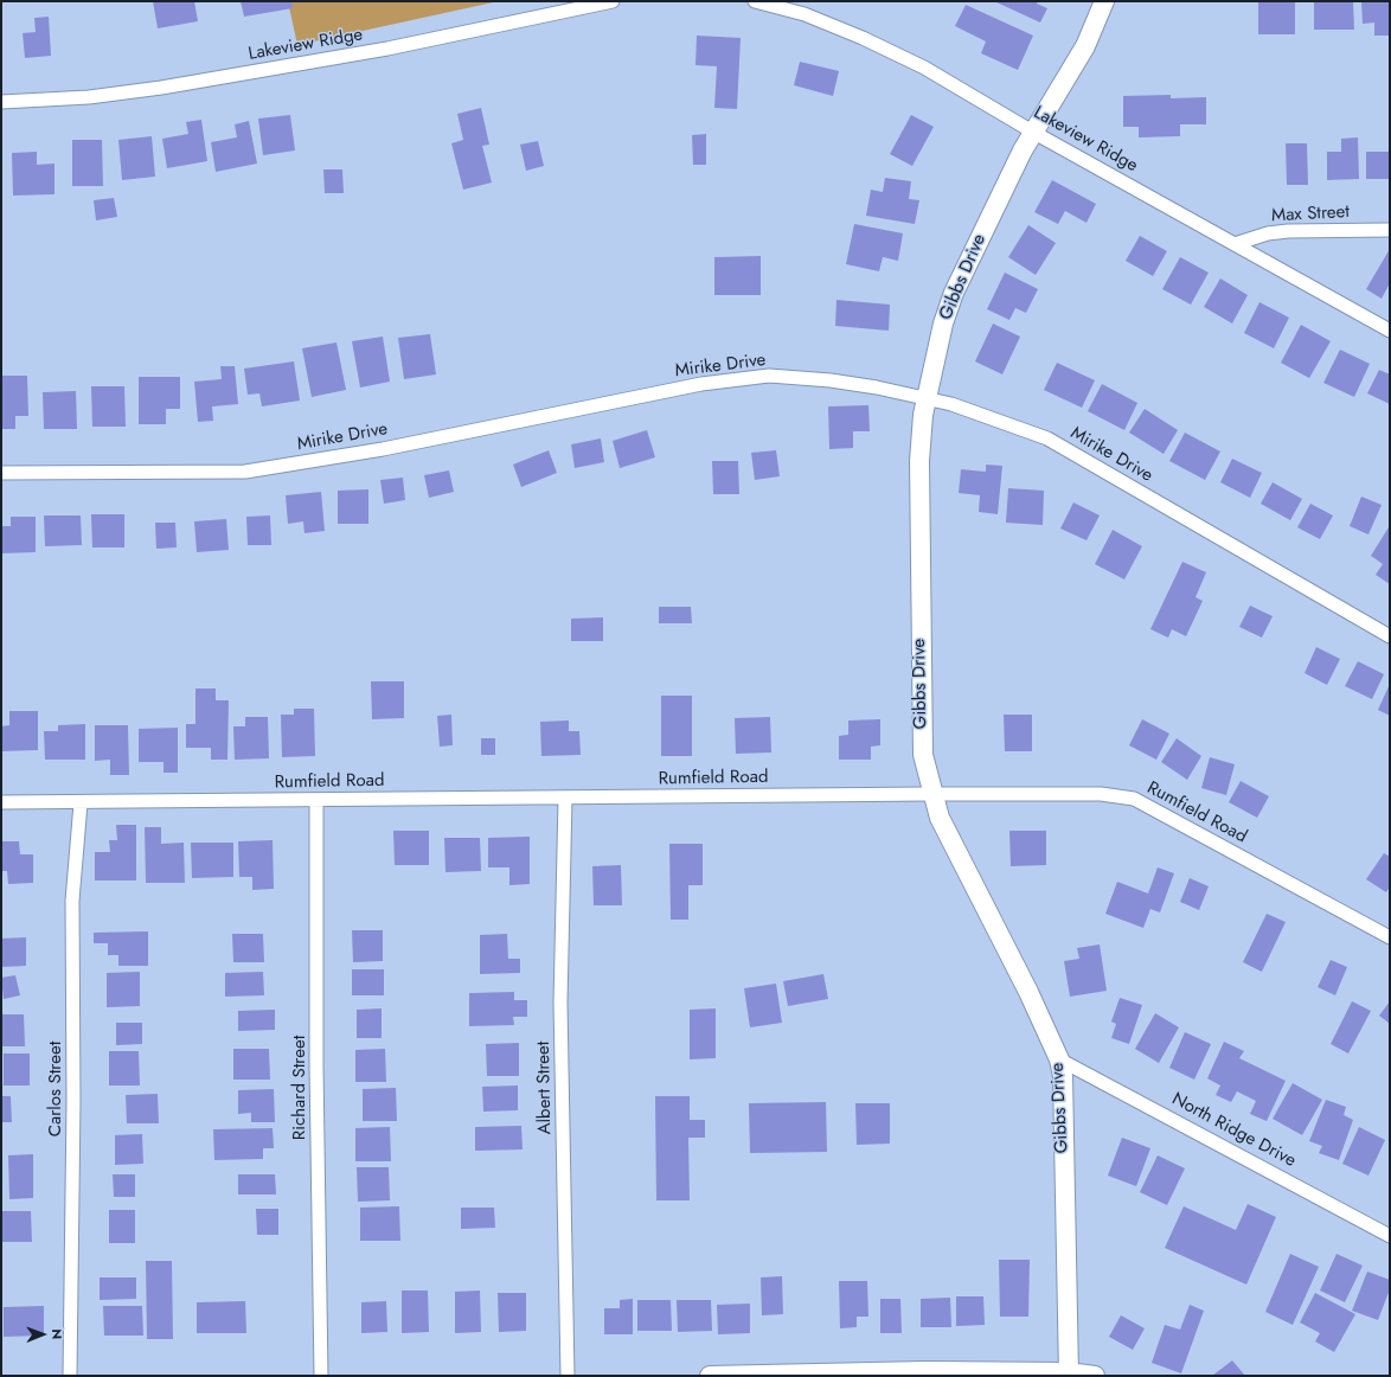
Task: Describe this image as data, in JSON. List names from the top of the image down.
{
  "streets": {
    "street": [
      "Lakeview Ridge",
      "Max Street",
      "Gibbs Drive",
      "Mirike Drive",
      "Rumfield Road",
      "Richard Street",
      "Albert Street",
      "Carlos Street",
      "North Ridge Drive"
    ]
  },
  "crossings": [
    ["Lakeview Ridge", "Max Street"],
    ["Lakeview Ridge", "Gibbs Drive"],
    ["Gibbs Drive", "Mirike Drive"],
    ["Gibbs Drive", "Rumfield Road"],
    ["Gibbs Drive", "North Ridge Drive"],
    ["Rumfield Road", "Richard Street"],
    ["Rumfield Road", "Albert Street"],
    ["Rumfield Road", "Carlos Street"]
  ],
  "north": "right"
}
